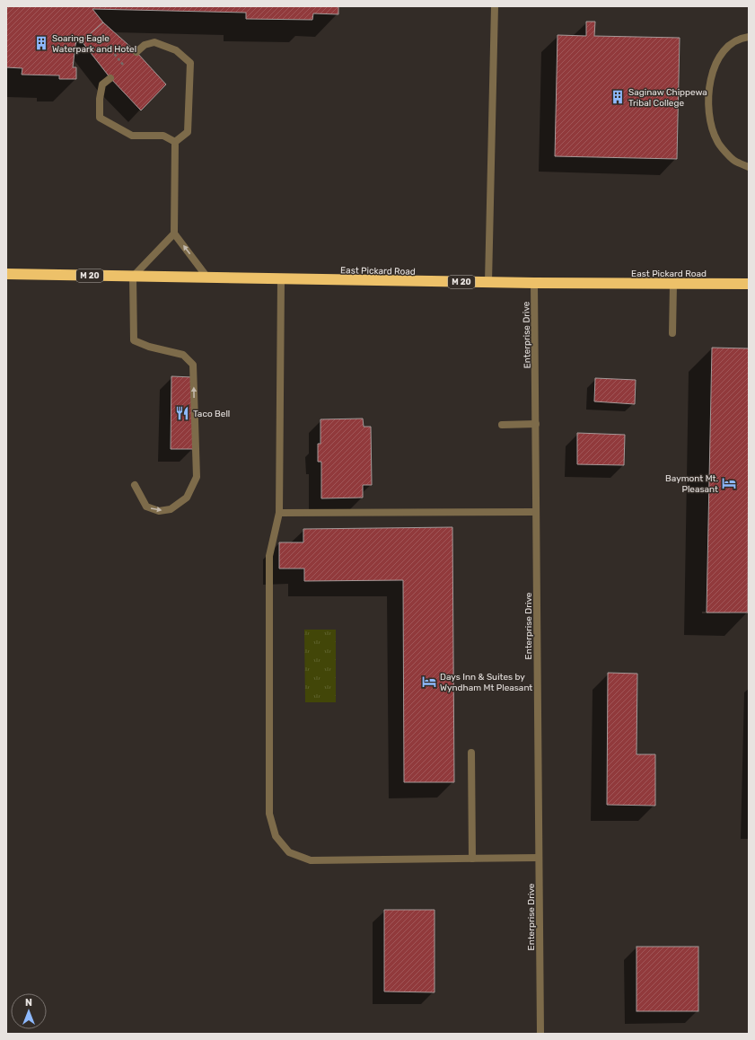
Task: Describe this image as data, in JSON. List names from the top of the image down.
{
  "streets": {
    "highway": ["East Pickard Road", "M 20"],
    "street": ["Enterprise Drive"]
  },
  "crossings": [
    ["East Pickard Road", "Enterprise Drive"]
  ],
  "places": {
    "building": ["Soaring Eagle Waterpark and Hotel", "Saginaw Chippewa Tribal College"],
    "restaurant": ["Taco Bell"],
    "hotel": ["Baymont Mt. Pleasant", "Days Inn & Suites by Wyndham Mt Pleasant"]
  },
  "north": "top"
}
